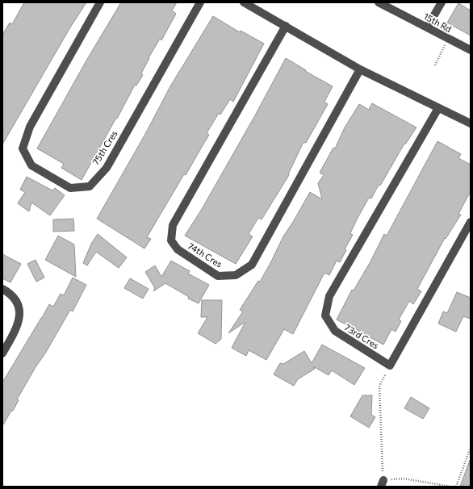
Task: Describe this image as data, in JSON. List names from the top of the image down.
{
  "streets": {
    "street": [
      "15th Rd",
      "75th Cres",
      "74th Cres",
      "73rd Cres"
    ]
  }
}
